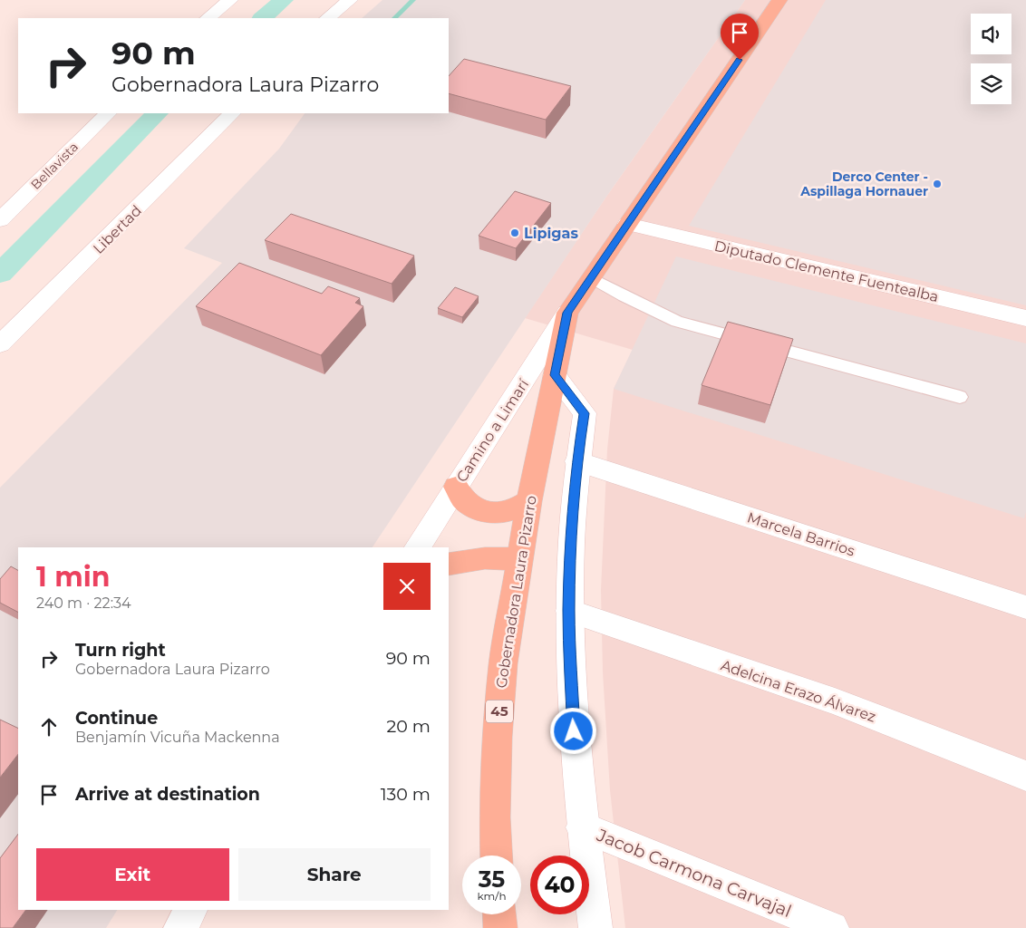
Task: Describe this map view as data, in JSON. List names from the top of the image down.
{
  "streets": {
    "main road": ["Gobernadora Laura Pizarro", "45"],
    "street": [
      "Bellavista",
      "Libertad",
      "Diputado Clemente Fuentealba",
      "Camino a Limarí",
      "Marcela Barrios",
      "Adelcina Erazo Álvarez",
      "Jacob Carmona Carvajal"
    ]
  },
  "crossings": [
    ["Camino a Limarí", "Gobernadora Laura Pizarro"]
  ],
  "places": ["Derco Center - Aspillaga Hornauer", "Lipigas"],
  "page": {
    "turn": ["90 m", "Gobernadora Laura Pizarro"],
    "heading": ["1 min", "240 m · 22:34"],
    "list": [
      {
        "name": "Turn right",
        "note": "Gobernadora Laura Pizarro",
        "value": "90 m"
      },
      {
        "name": "Continue",
        "note": "Benjamín Vicuña Mackenna",
        "value": "20 m"
      },
      {
        "name": "Arrive at destination",
        "value": "130 m"
      }
    ],
    "buttons": ["Exit", "Share"],
    "speed": "35 km/h",
    "limit": "40"
  }
}
